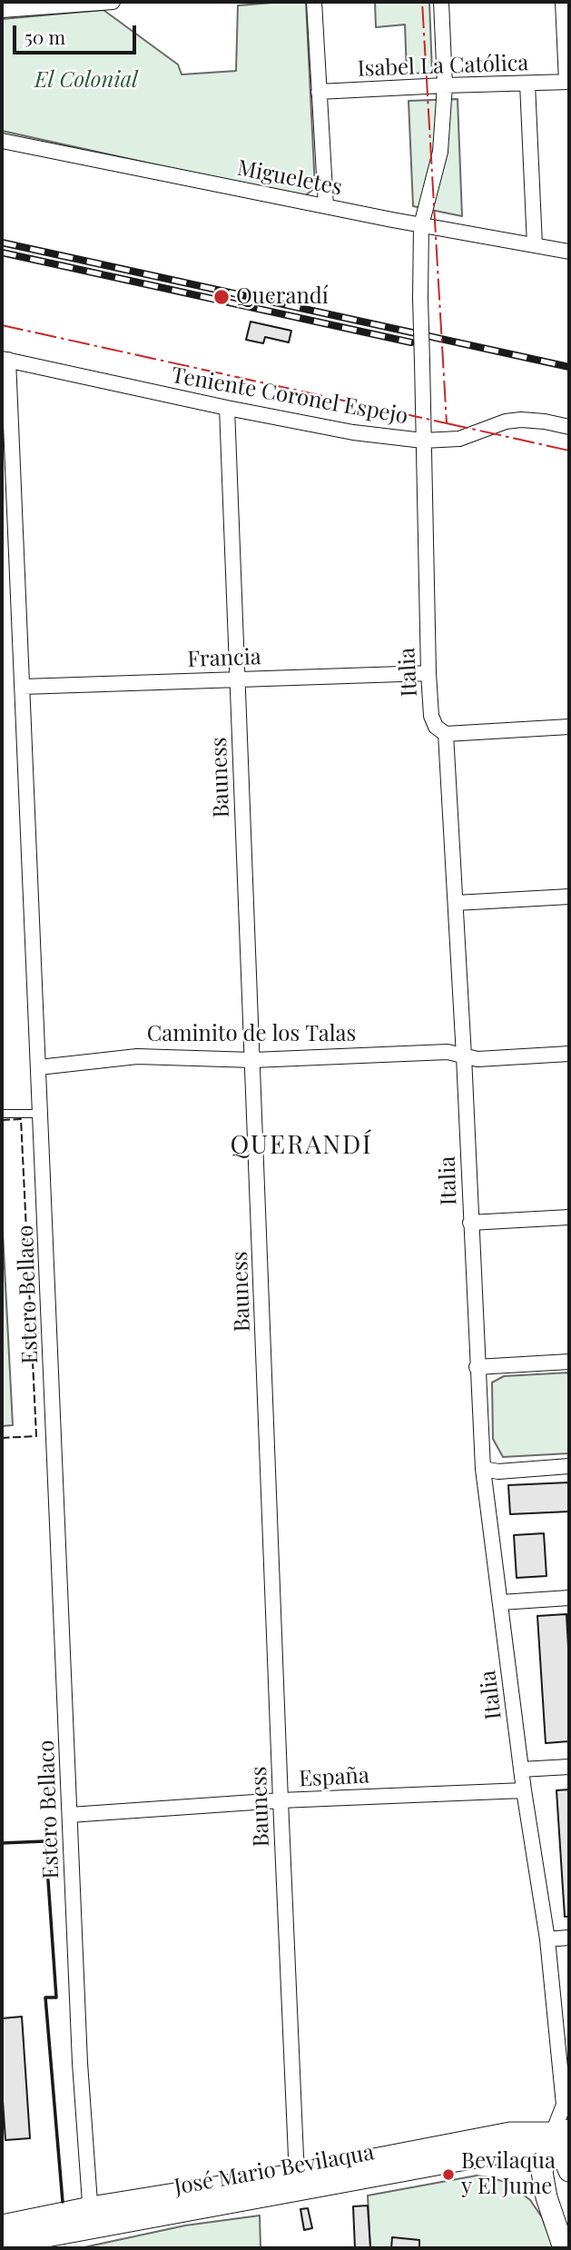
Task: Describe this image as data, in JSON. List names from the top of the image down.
{
  "streets": {
    "main road": ["José Mario Bevilaqua"],
    "street": [
      "Isabel La Católica",
      "Migueletes",
      "Teniente Coronel Espejo",
      "Francia",
      "Italia",
      "Bauness",
      "Caminito de los Talas",
      "Estero Bellaco",
      "España"
    ]
  },
  "crossings": [
    ["Isabel La Católica", "Italia"],
    ["Migueletes", "Italia"],
    ["Teniente Coronel Espejo", "Italia"],
    ["Teniente Coronel Espejo", "Bauness"],
    ["Teniente Coronel Espejo", "Estero Bellaco"],
    ["Francia", "Italia"],
    ["Francia", "Bauness"],
    ["Francia", "Estero Bellaco"],
    ["Italia", "Caminito de los Talas"],
    ["Italia", "España"],
    ["Italia", "José Mario Bevilaqua"],
    ["Bauness", "Caminito de los Talas"],
    ["Bauness", "España"],
    ["Bauness", "José Mario Bevilaqua"],
    ["Caminito de los Talas", "Estero Bellaco"],
    ["Estero Bellaco", "España"],
    ["Estero Bellaco", "José Mario Bevilaqua"]
  ],
  "districts": ["QUERANDÍ"],
  "parks": ["El Colonial"],
  "places": ["Querandí", "Bevilaqua y El Jume"],
  "scale_bar": "50 m"
}
